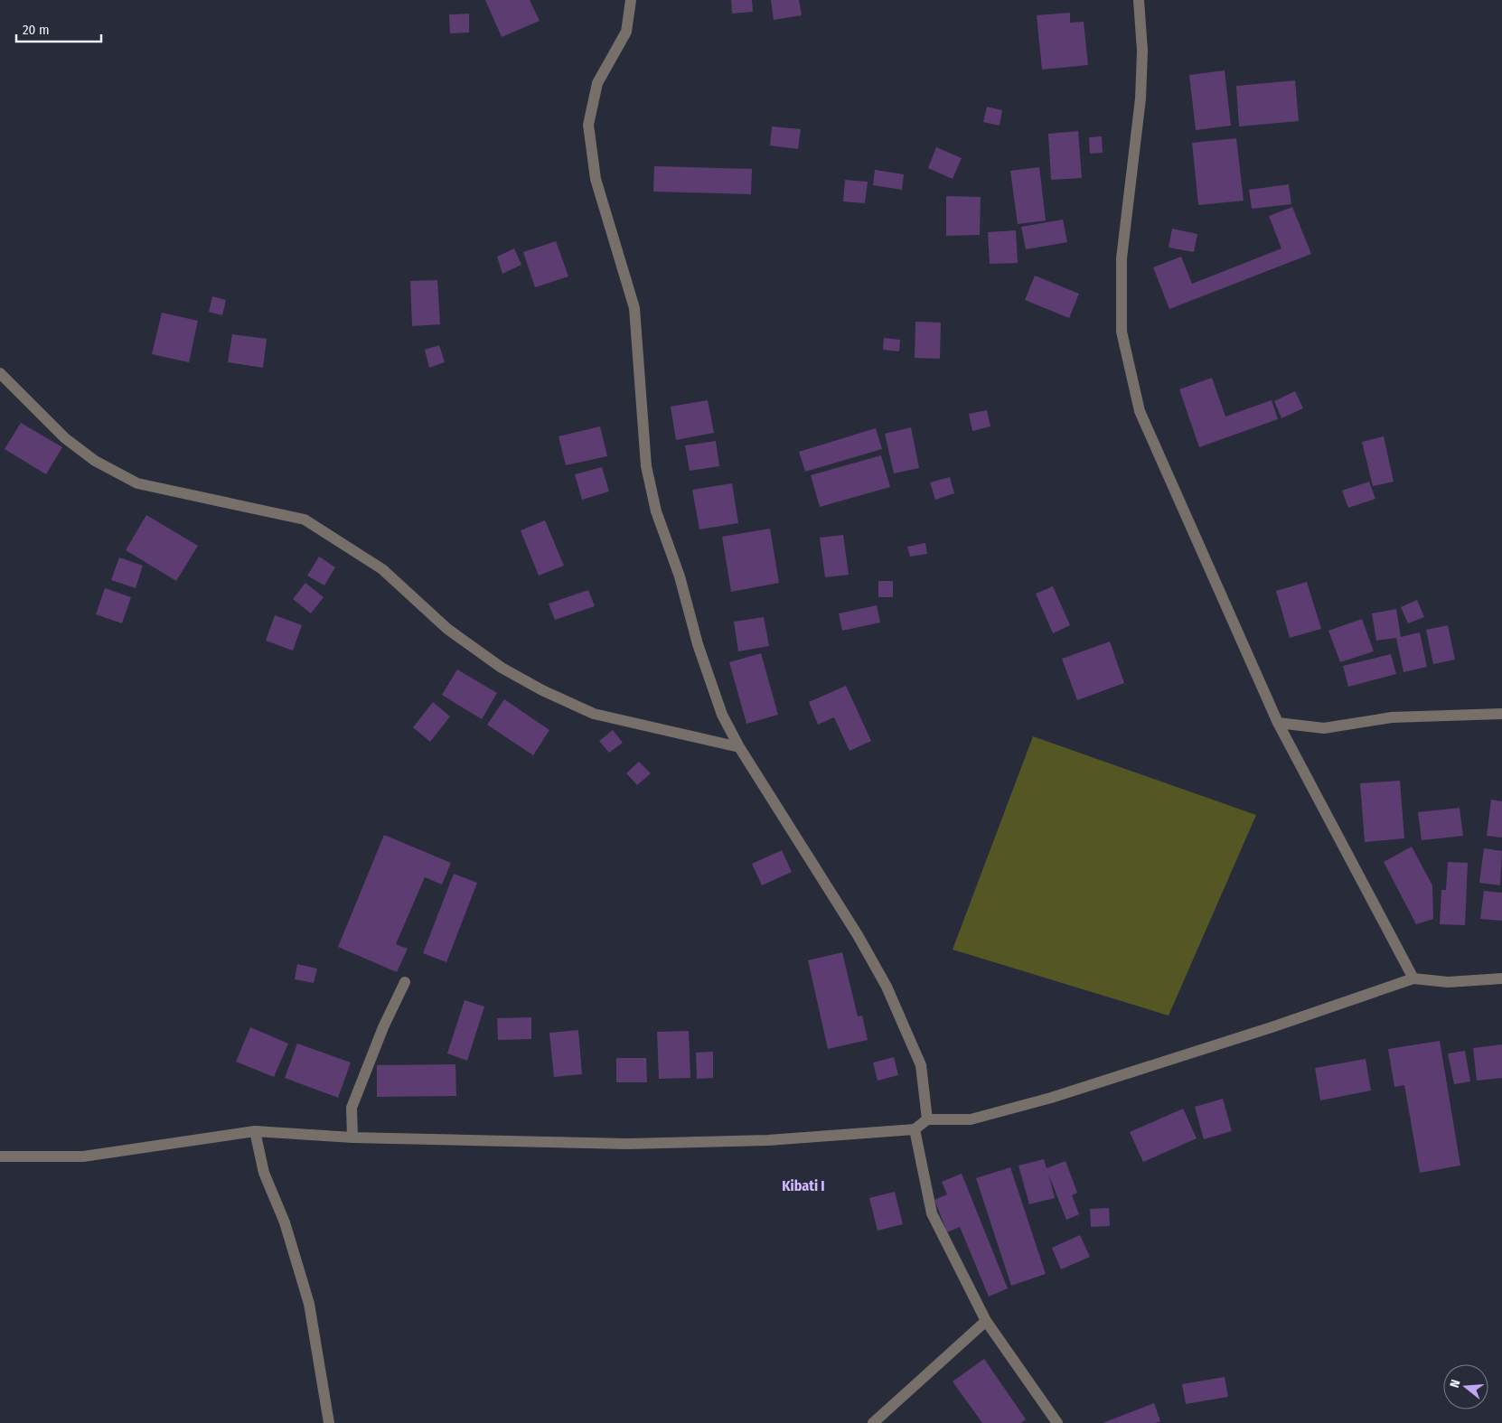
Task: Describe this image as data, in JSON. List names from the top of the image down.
{
  "districts": ["Kibati I"],
  "scale_bar": "20 m",
  "north": "left"
}
